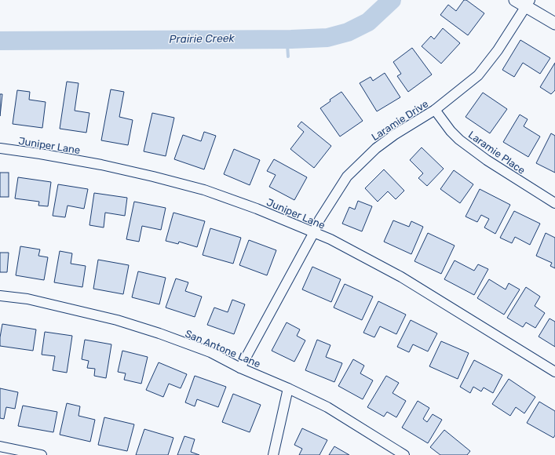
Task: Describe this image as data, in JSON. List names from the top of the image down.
{
  "streets": {
    "street": [
      "Laramie Drive",
      "Juniper Lane",
      "Laramie Place",
      "San Antone Lane"
    ]
  },
  "crossings": [
    ["Laramie Drive", "Juniper Lane"],
    ["Laramie Drive", "Laramie Place"],
    ["Laramie Drive", "San Antone Lane"]
  ],
  "water": ["Prairie Creek"]
}
